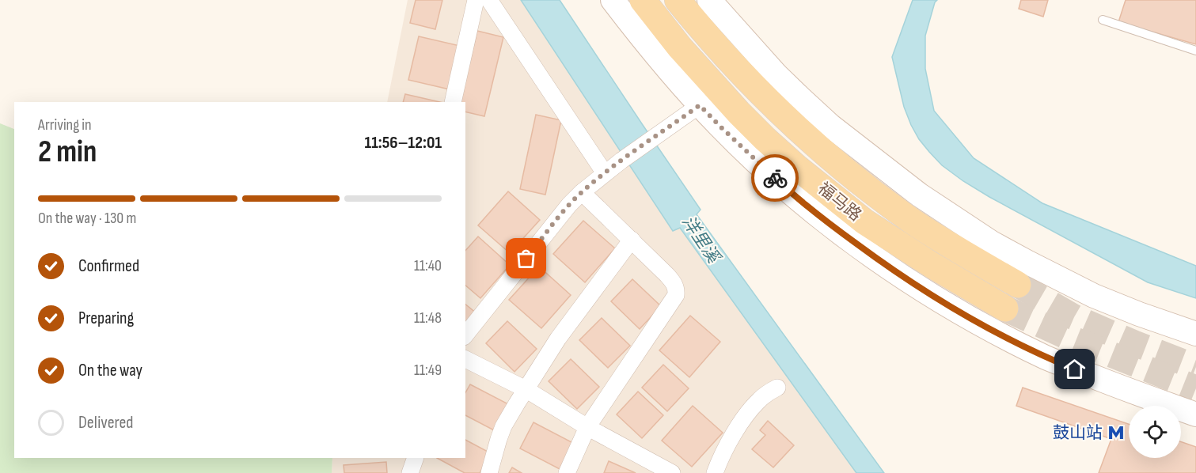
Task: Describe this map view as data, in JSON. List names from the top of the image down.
{
  "streets": {
    "main road": ["福马路"]
  },
  "water": ["洋里溪"],
  "places": {
    "metro station": ["鼓山站"]
  },
  "page": {
    "heading": ["2 min", "Arriving in", "11:56–12:01"],
    "bar": "On the way · 130 m",
    "list": [
      ["Confirmed", "11:40"],
      ["Preparing", "11:48"],
      ["On the way", "11:49"],
      "Delivered"
    ]
  }
}
